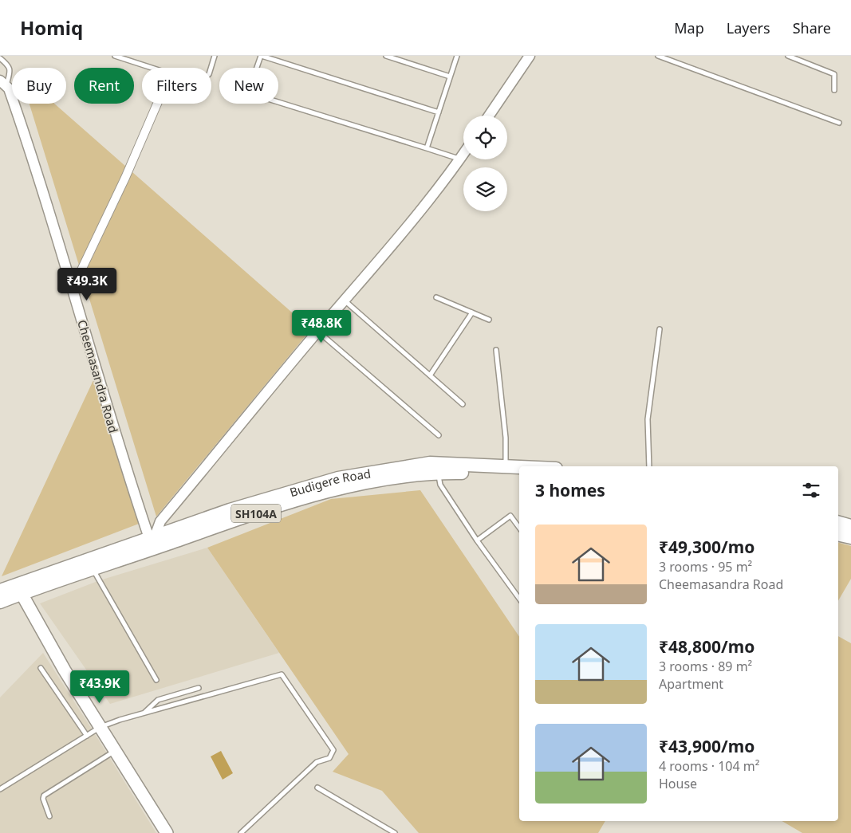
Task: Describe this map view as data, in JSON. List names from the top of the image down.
{
  "streets": {
    "main road": ["Budigere Road", "SH104A"],
    "street": ["Cheemasandra Road"]
  },
  "crossings": [
    ["Cheemasandra Road", "Budigere Road"]
  ],
  "page": {
    "header": "Homiq",
    "nav": ["Map", "Layers", "Share"],
    "chip": [
      "Buy",
      "Rent",
      "Filters",
      "New"
    ],
    "price": ["₹49.3K", "₹48.8K", "₹43.9K"],
    "heading": "3 homes",
    "list": [
      {
        "name": "₹49,300/mo",
        "note": "3 rooms · 95 m² · Cheemasandra Road"
      },
      {
        "name": "₹48,800/mo",
        "note": "3 rooms · 89 m² · Apartment"
      },
      {
        "name": "₹43,900/mo",
        "note": "4 rooms · 104 m² · House"
      }
    ]
  }
}
